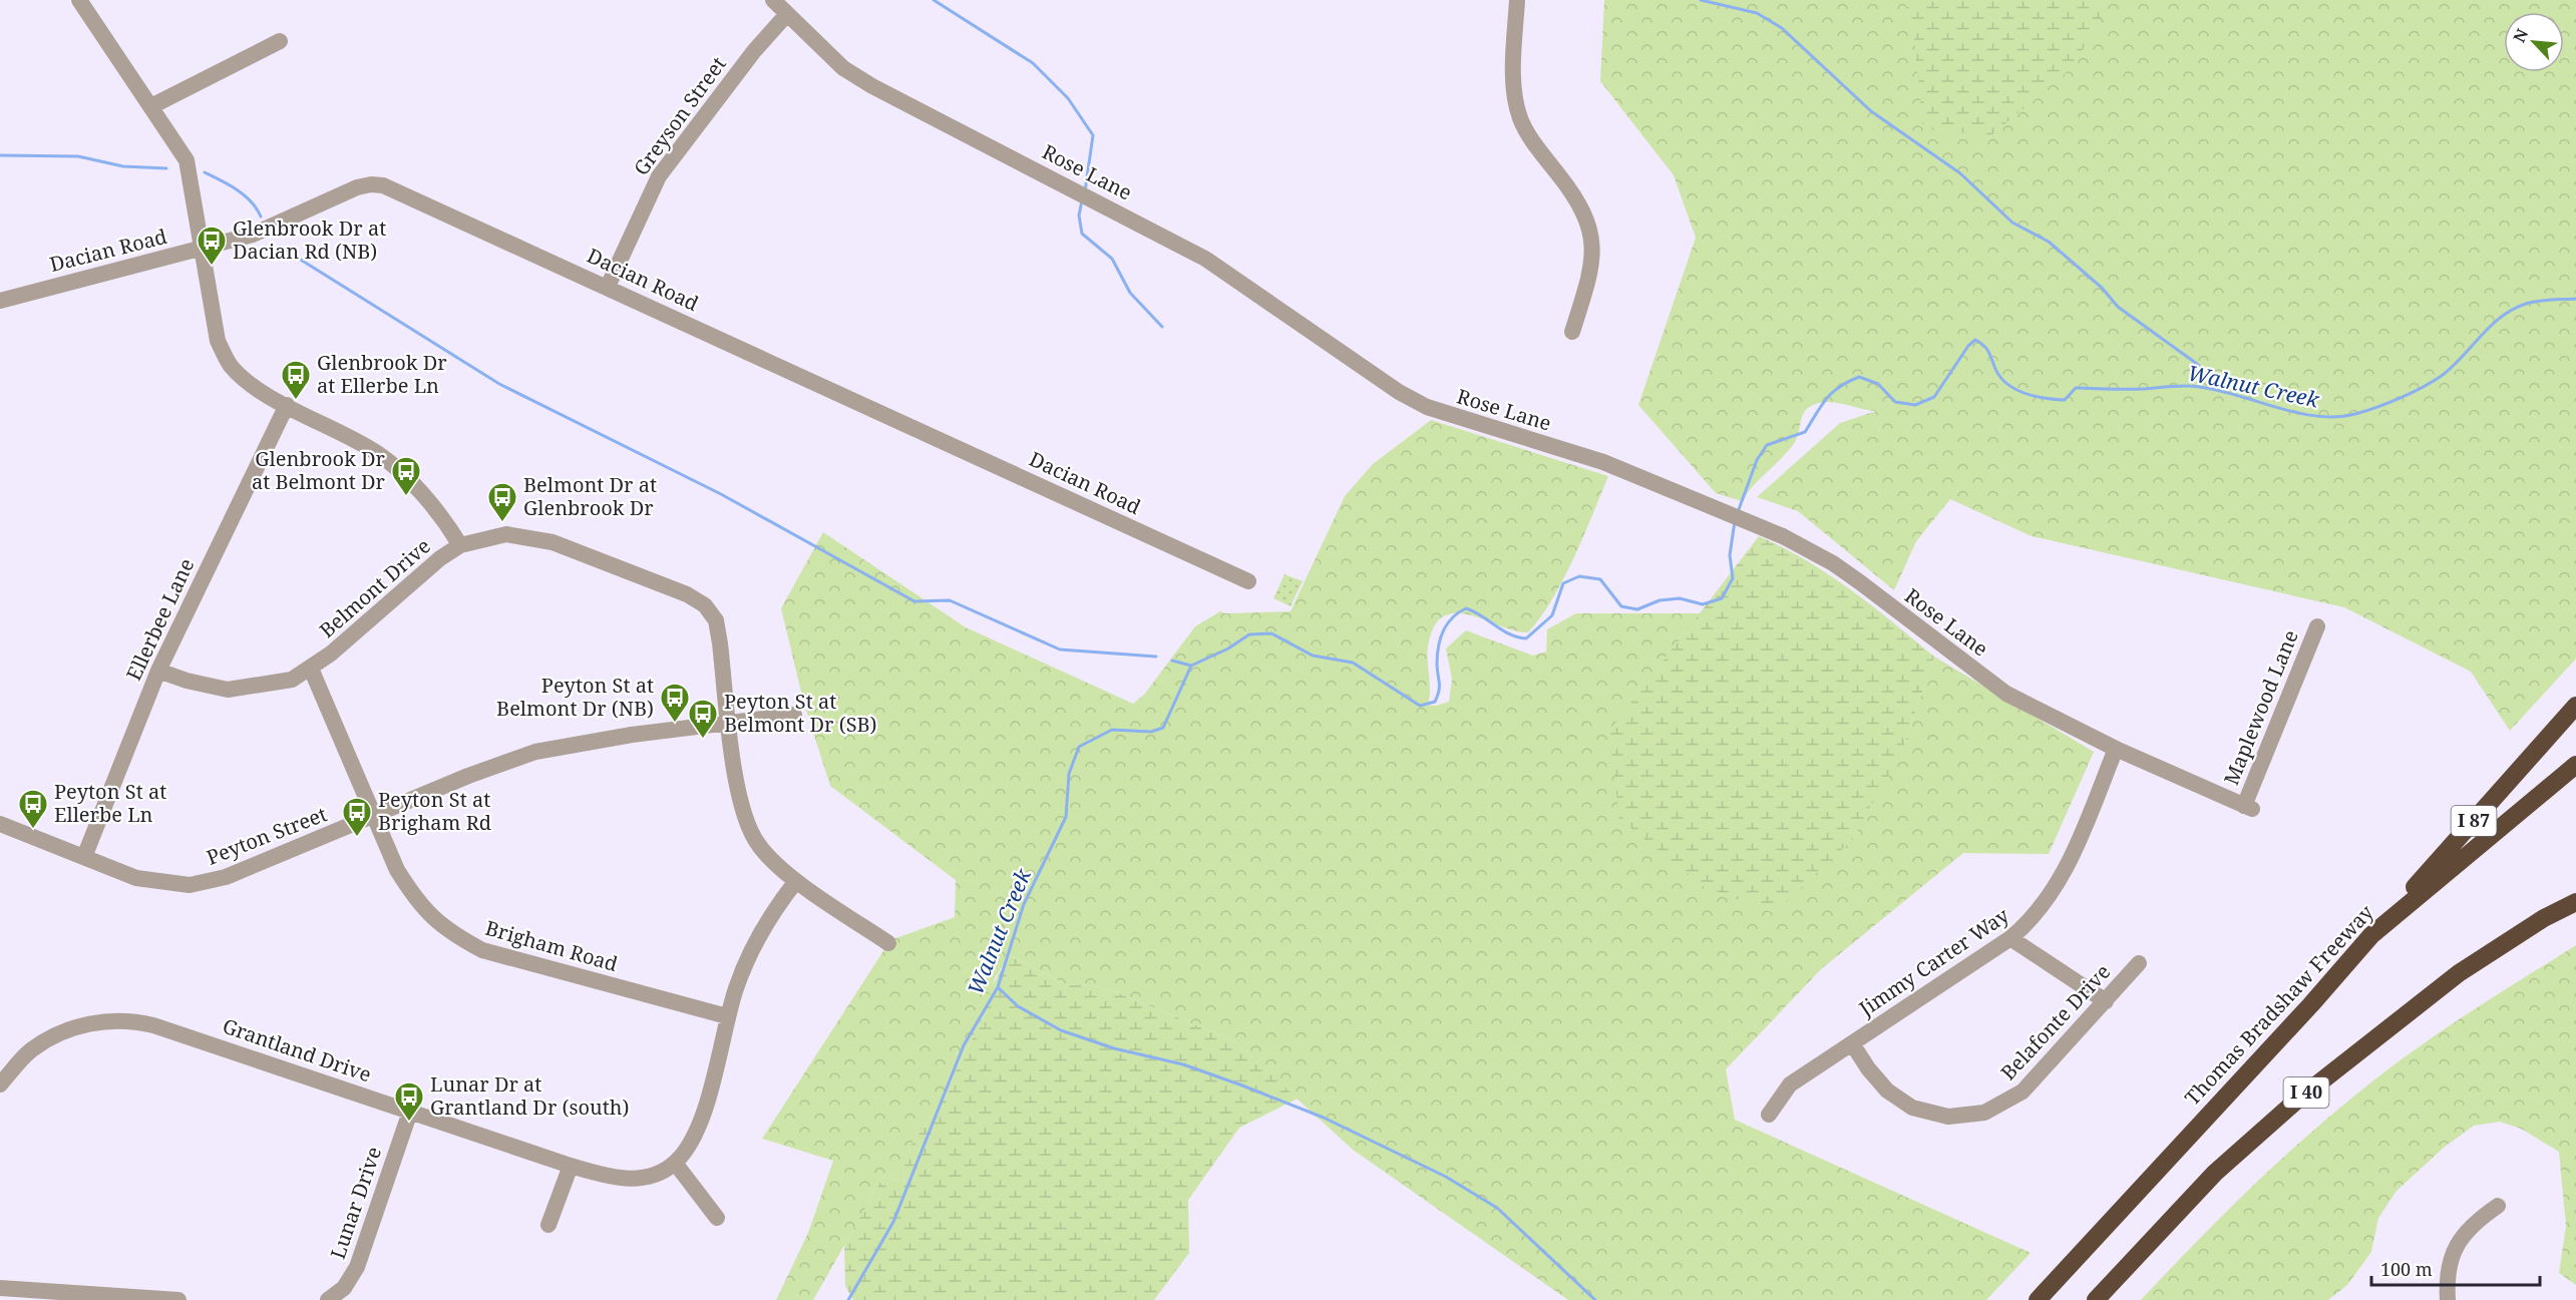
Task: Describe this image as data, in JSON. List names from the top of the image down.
{
  "streets": {
    "highway": ["I 87", "Thomas Bradshaw Freeway", "I 40"],
    "street": [
      "Greyson Street",
      "Rose Lane",
      "Dacian Road",
      "Belmont Drive",
      "Ellerbee Lane",
      "Maplewood Lane",
      "Peyton Street",
      "Brigham Road",
      "Jimmy Carter Way",
      "Belafonte Drive",
      "Grantland Drive",
      "Lunar Drive"
    ]
  },
  "crossings": [
    ["Greyson Street", "Rose Lane"],
    ["Greyson Street", "Dacian Road"],
    ["Rose Lane", "Maplewood Lane"],
    ["Rose Lane", "Jimmy Carter Way"],
    ["Belmont Drive", "Ellerbee Lane"],
    ["Belmont Drive", "Peyton Street"],
    ["Belmont Drive", "Brigham Road"],
    ["Ellerbee Lane", "Peyton Street"],
    ["I 87", "Thomas Bradshaw Freeway"],
    ["Peyton Street", "Brigham Road"],
    ["Jimmy Carter Way", "Belafonte Drive"],
    ["Grantland Drive", "Lunar Drive"]
  ],
  "water": ["Walnut Creek"],
  "places": {
    "bus stop": [
      "Glenbrook Dr at Dacian Rd (NB)",
      "Glenbrook Dr at Ellerbe Ln",
      "Glenbrook Dr at Belmont Dr",
      "Belmont Dr at Glenbrook Dr",
      "Peyton St at Belmont Dr (NB)",
      "Peyton St at Belmont Dr (SB)",
      "Peyton St at Ellerbe Ln",
      "Peyton St at Brigham Rd",
      "Lunar Dr at Grantland Dr (south)"
    ]
  },
  "scale_bar": "100 m",
  "north": "top left"
}
